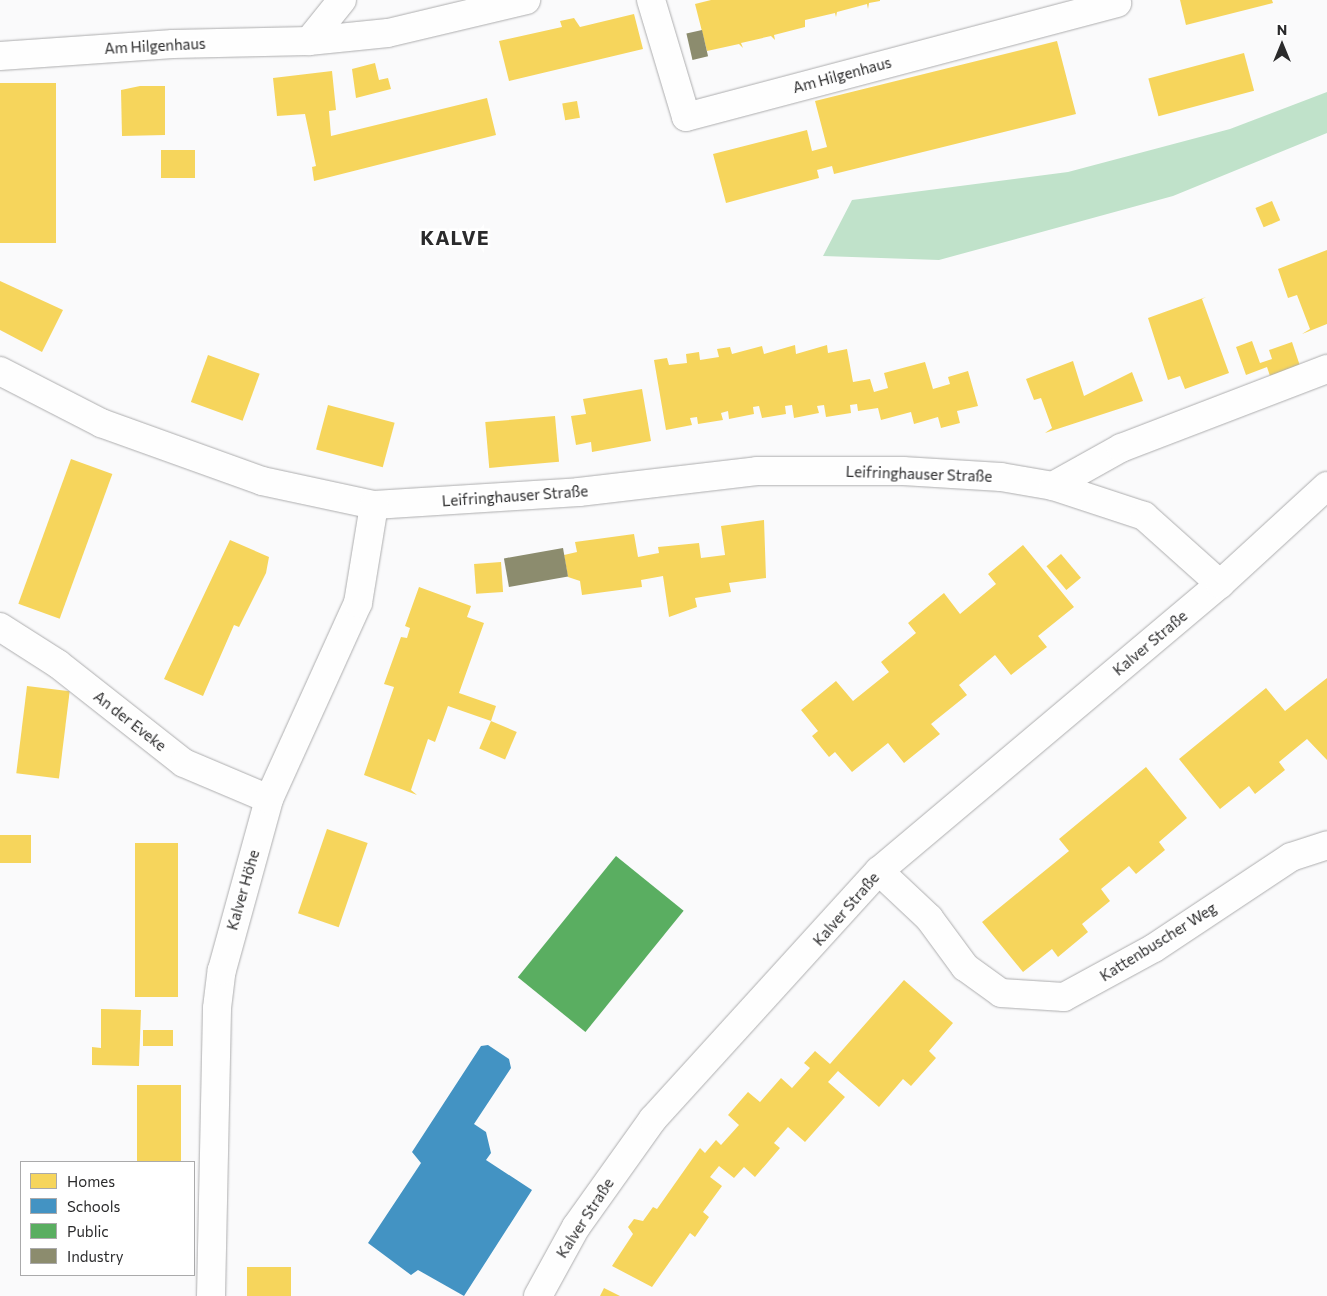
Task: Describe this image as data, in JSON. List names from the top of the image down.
{
  "streets": {
    "street": [
      "Am Hilgenhaus",
      "Leifringhauser Straße",
      "Kalver Straße",
      "An der Eveke",
      "Kalver Höhe",
      "Kattenbuscher Weg"
    ]
  },
  "crossings": [
    ["Leifringhauser Straße", "Kalver Straße"],
    ["Leifringhauser Straße", "Kalver Höhe"],
    ["Kalver Straße", "Kattenbuscher Weg"],
    ["An der Eveke", "Kalver Höhe"]
  ],
  "districts": ["KALVE"],
  "legend": [
    "Homes",
    "Schools",
    "Public",
    "Industry"
  ],
  "north": "top"
}
